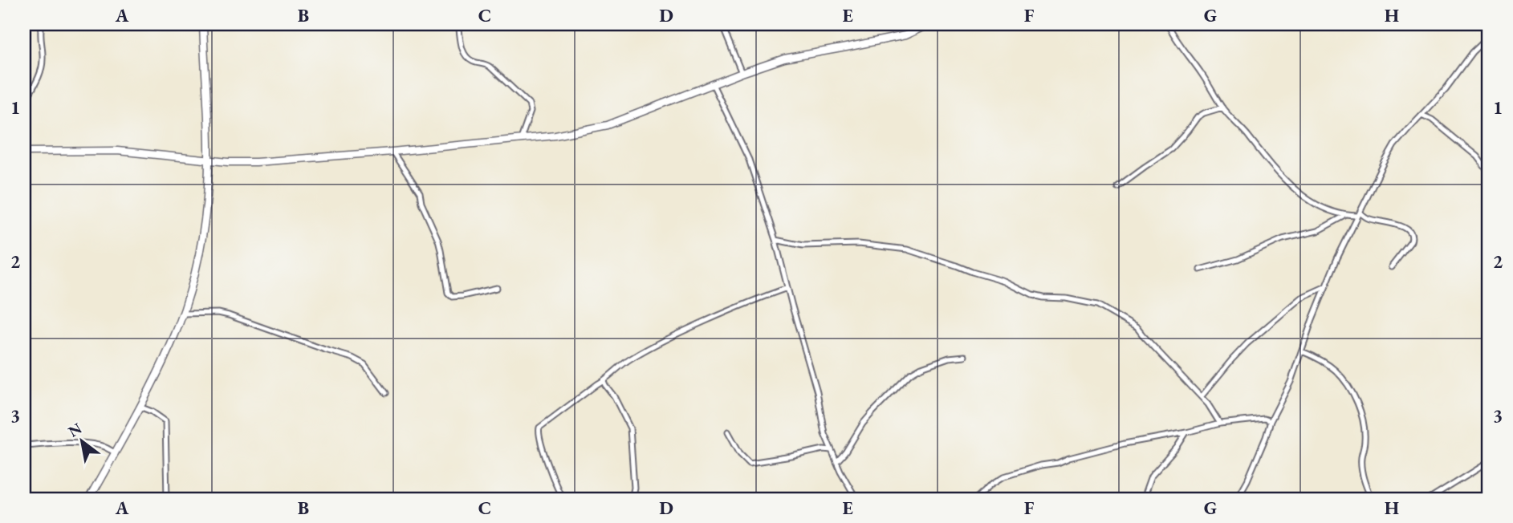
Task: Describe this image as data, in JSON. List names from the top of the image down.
{
  "north": "top left",
  "grid": {
    "columns": [
      "A",
      "B",
      "C",
      "D",
      "E",
      "F",
      "G",
      "H"
    ],
    "rows": ["1", "2", "3"]
  }
}
